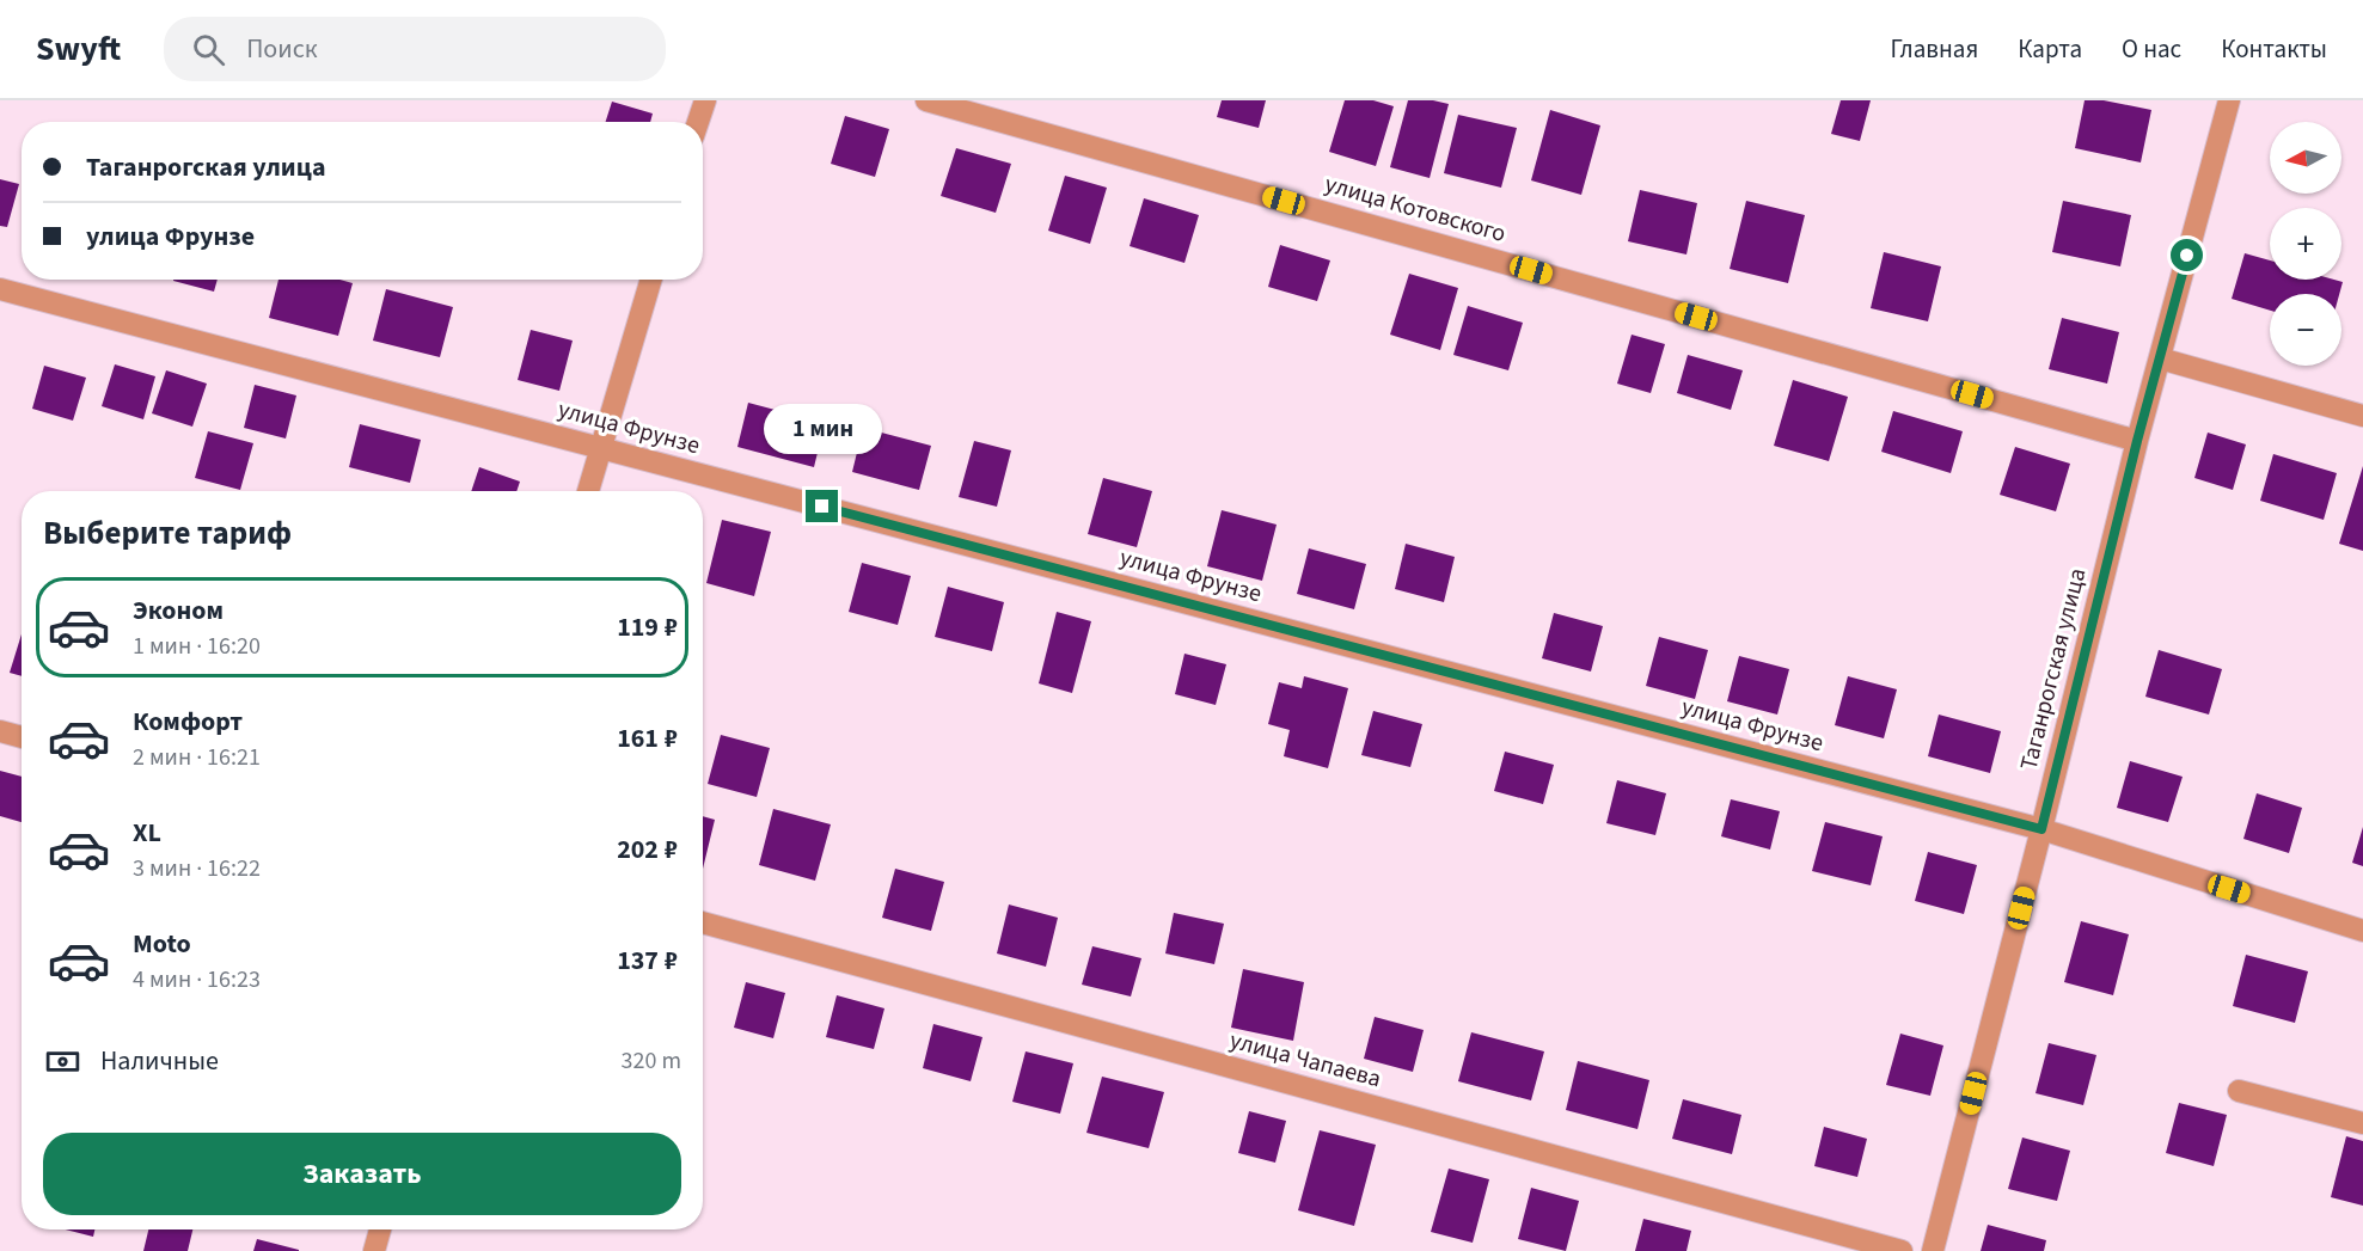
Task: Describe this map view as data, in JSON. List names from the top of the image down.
{
  "streets": {
    "street": [
      "улица Котовского",
      "улица Фрунзе",
      "Таганрогская улица",
      "улица Чапаева"
    ]
  },
  "crossings": [
    ["улица Котовского", "Таганрогская улица"],
    ["улица Фрунзе", "Таганрогская улица"]
  ],
  "north": "left",
  "page": {
    "header": "Swyft",
    "search": "Поиск",
    "nav": [
      "Главная",
      "Карта",
      "О нас",
      "Контакты"
    ],
    "map_buttons": ["+", "−"],
    "banner": ["Таганрогская улица", "улица Фрунзе"],
    "bubble": "1 мин",
    "heading": "Выберите тариф",
    "list": [
      {
        "name": "Эконом",
        "note": "1 мин · 16:20",
        "value": "119 ₽"
      },
      {
        "name": "Комфорт",
        "note": "2 мин · 16:21",
        "value": "161 ₽"
      },
      {
        "name": "XL",
        "note": "3 мин · 16:22",
        "value": "202 ₽"
      },
      {
        "name": "Moto",
        "note": "4 мин · 16:23",
        "value": "137 ₽"
      }
    ],
    "pay": ["Наличные", "320 m"],
    "buttons": "Заказать"
  }
}
